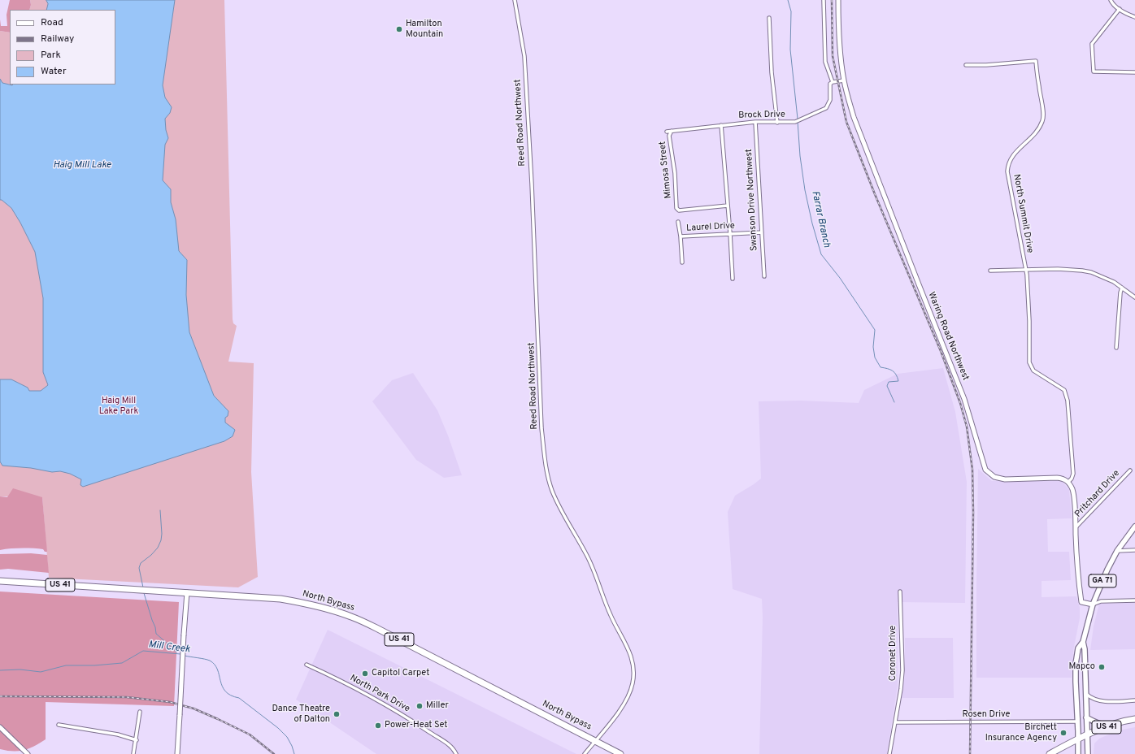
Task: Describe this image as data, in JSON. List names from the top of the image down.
{
  "streets": {
    "highway": ["US 41", "North Bypass"],
    "main road": ["GA 71"],
    "street": [
      "Brock Drive",
      "Reed Road Northwest",
      "Mimosa Street",
      "Swanson Drive Northwest",
      "North Summit Drive",
      "Laurel Drive",
      "Waring Road Northwest",
      "Pritchard Drive",
      "Coronet Drive",
      "North Park Drive",
      "Rosen Drive"
    ]
  },
  "crossings": [
    ["Brock Drive", "Mimosa Street"],
    ["Brock Drive", "Swanson Drive Northwest"],
    ["Reed Road Northwest", "North Bypass"],
    ["Swanson Drive Northwest", "Laurel Drive"],
    ["North Summit Drive", "Waring Road Northwest"],
    ["GA 71", "US 41"],
    ["GA 71", "Rosen Drive"],
    ["Coronet Drive", "Rosen Drive"]
  ],
  "water": ["Haig Mill Lake", "Farrar Branch", "Mill Creek"],
  "parks": ["Haig Mill Lake Park"],
  "places": [
    "Hamilton Mountain",
    "Mapco",
    "Capitol Carpet",
    "Miller",
    "Dance Theatre of Dalton",
    "Power-Heat Set",
    "Birchett Insurance Agency"
  ],
  "legend": [
    "Road",
    "Railway",
    "Park",
    "Water"
  ]
}
